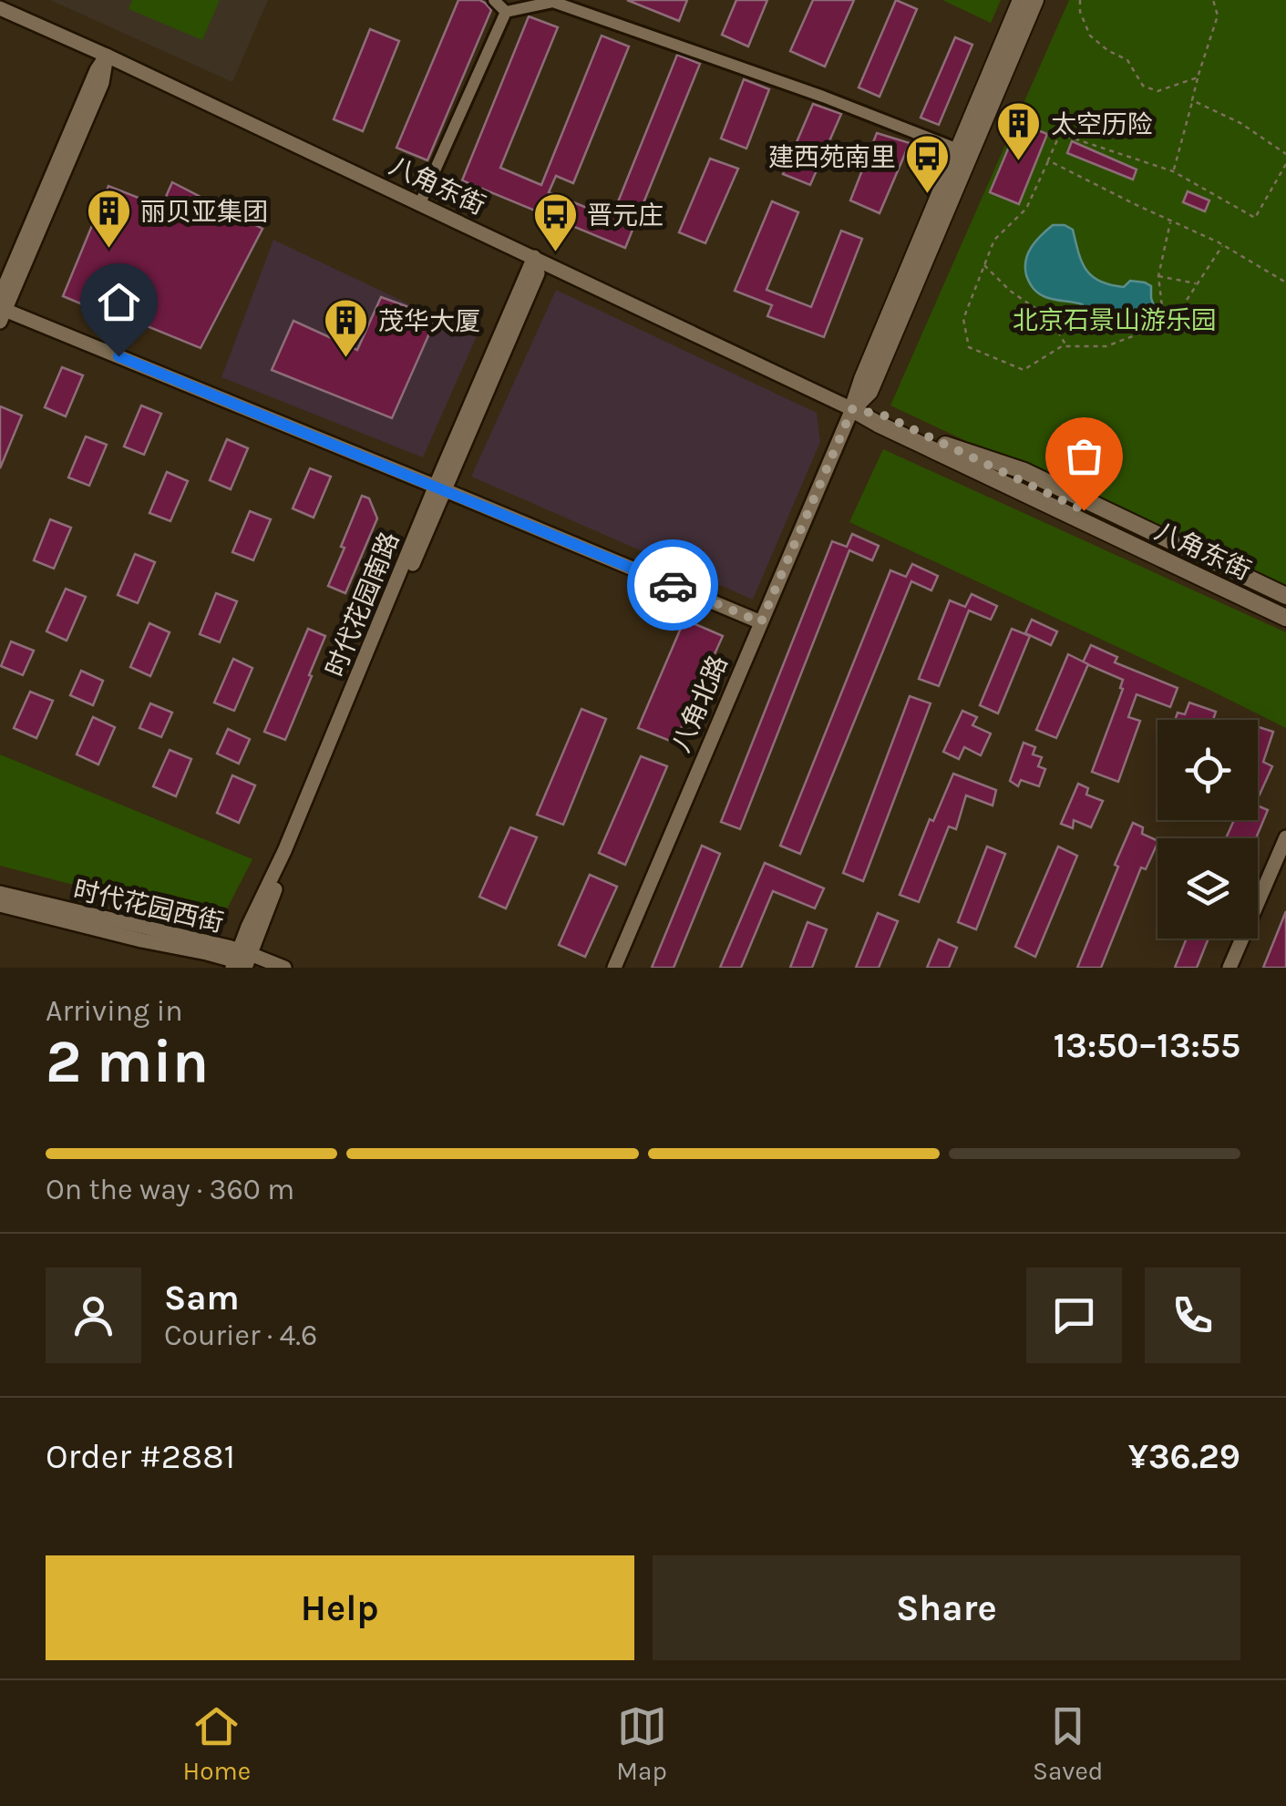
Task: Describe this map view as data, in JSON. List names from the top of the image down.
{
  "streets": {
    "main road": ["八角东街", "八角北路"],
    "street": ["时代花园南路", "时代花园西街"]
  },
  "crossings": [
    ["八角东街", "时代花园南路"],
    ["八角东街", "八角北路"],
    ["时代花园南路", "时代花园西街"]
  ],
  "parks": ["北京石景山游乐园"],
  "places": {
    "building": ["太空历险", "丽贝亚集团", "茂华大厦"],
    "bus stop": ["建西苑南里", "晋元庄"]
  },
  "page": {
    "heading": ["2 min", "Arriving in", "13:50–13:55"],
    "panel": [
      "Sam",
      "Courier · 4.6",
      "Order #2881",
      "¥36.29"
    ],
    "bar": "On the way · 360 m",
    "buttons": ["Help", "Share"],
    "tabs": ["Home", "Map", "Saved"]
  }
}
